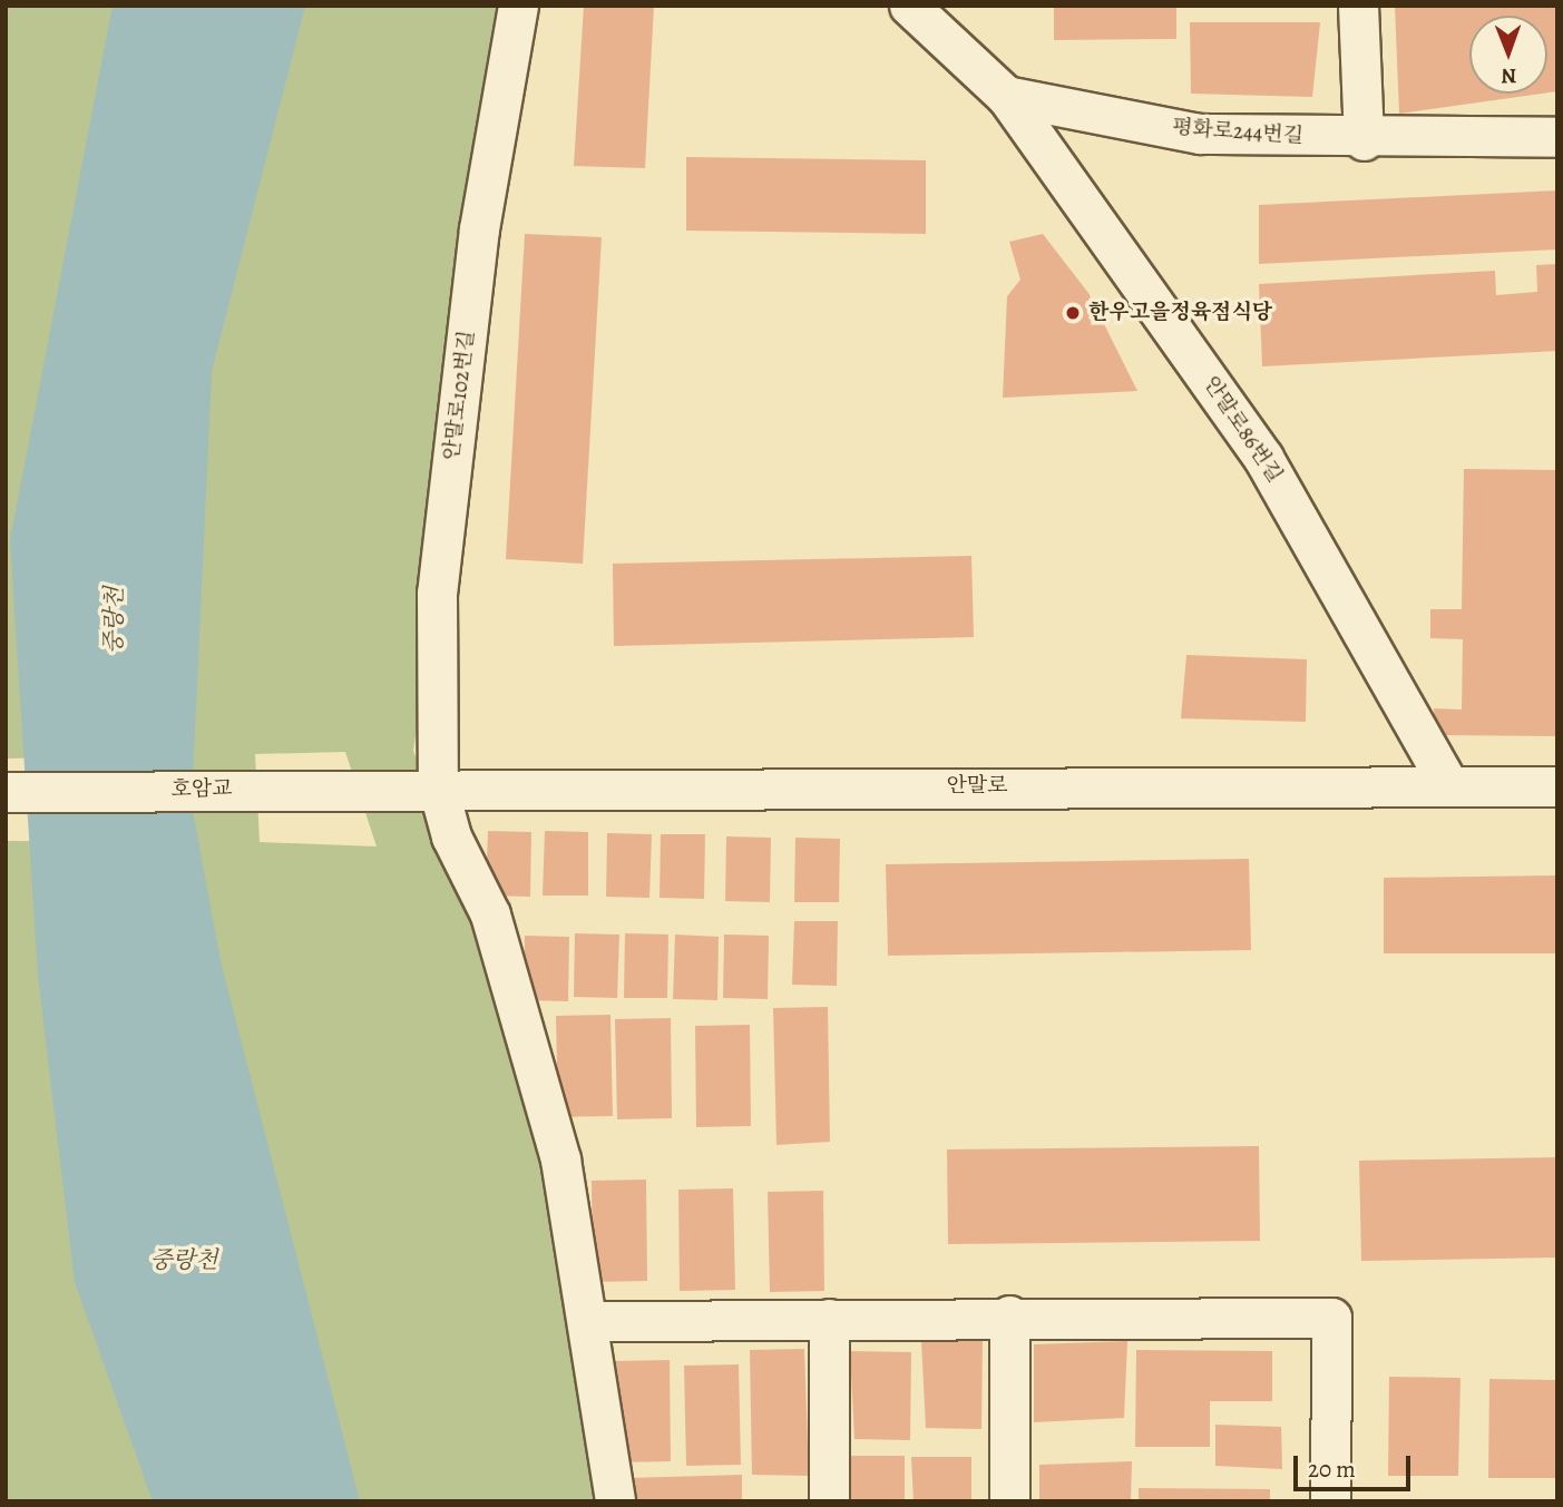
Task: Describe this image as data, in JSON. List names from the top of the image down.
{
  "streets": {
    "street": [
      "평화로244번길",
      "안말로102번길",
      "안말로86번길",
      "안말로",
      "호암교"
    ]
  },
  "crossings": [
    ["평화로244번길", "안말로86번길"],
    ["안말로102번길", "안말로"],
    ["안말로86번길", "안말로"],
    ["안말로", "호암교"]
  ],
  "water": ["중랑천"],
  "places": ["한우고을정육점식당"],
  "scale_bar": "20 m",
  "north": "bottom"
}
